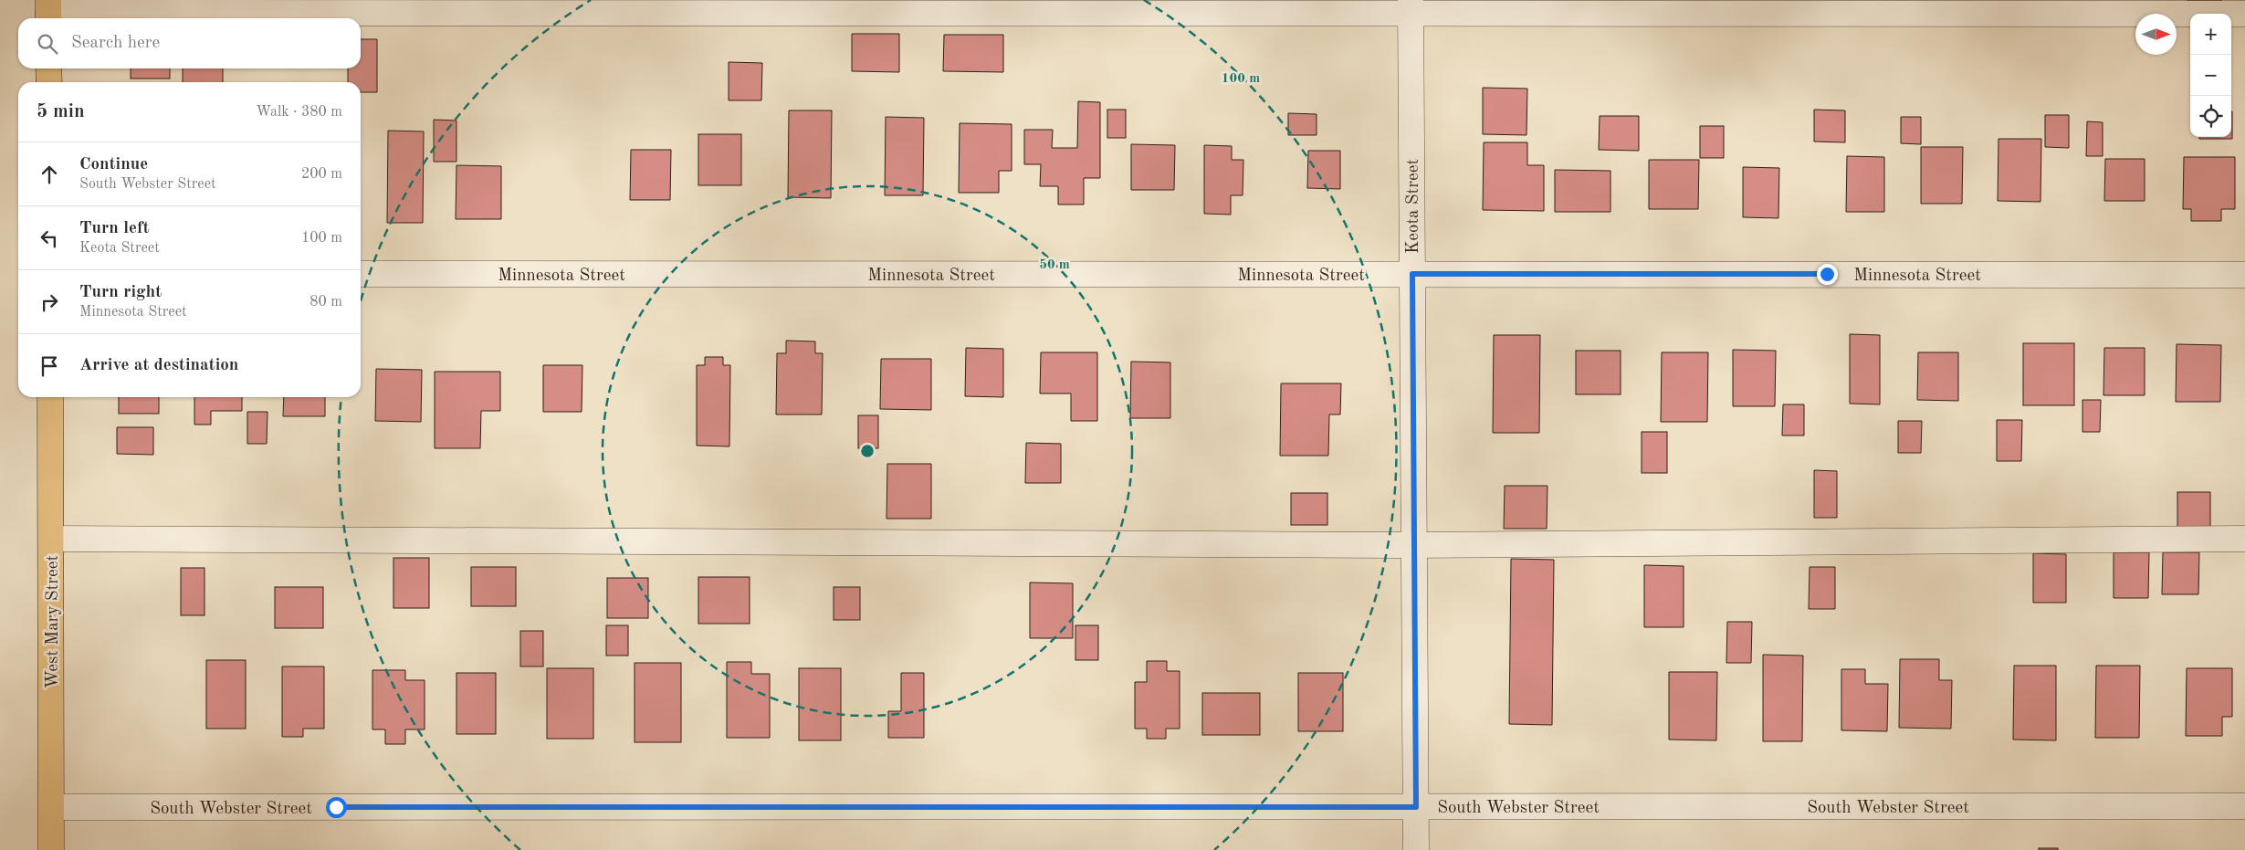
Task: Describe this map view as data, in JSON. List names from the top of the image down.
{
  "streets": {
    "main road": ["West Mary Street"],
    "street": ["Keota Street", "Minnesota Street", "South Webster Street"]
  },
  "crossings": [
    ["Keota Street", "Minnesota Street"],
    ["Keota Street", "South Webster Street"],
    ["West Mary Street", "South Webster Street"]
  ],
  "north": "right",
  "page": {
    "map_buttons": ["+", "−"],
    "search": "Search here",
    "heading": ["5 min", "Walk · 380 m"],
    "list": [
      ["Continue", "South Webster Street", "200 m"],
      ["Turn left", "Keota Street", "100 m"],
      ["Turn right", "Minnesota Street", "80 m"],
      "Arrive at destination"
    ]
  },
  "rings": ["100 m", "50 m"]
}
